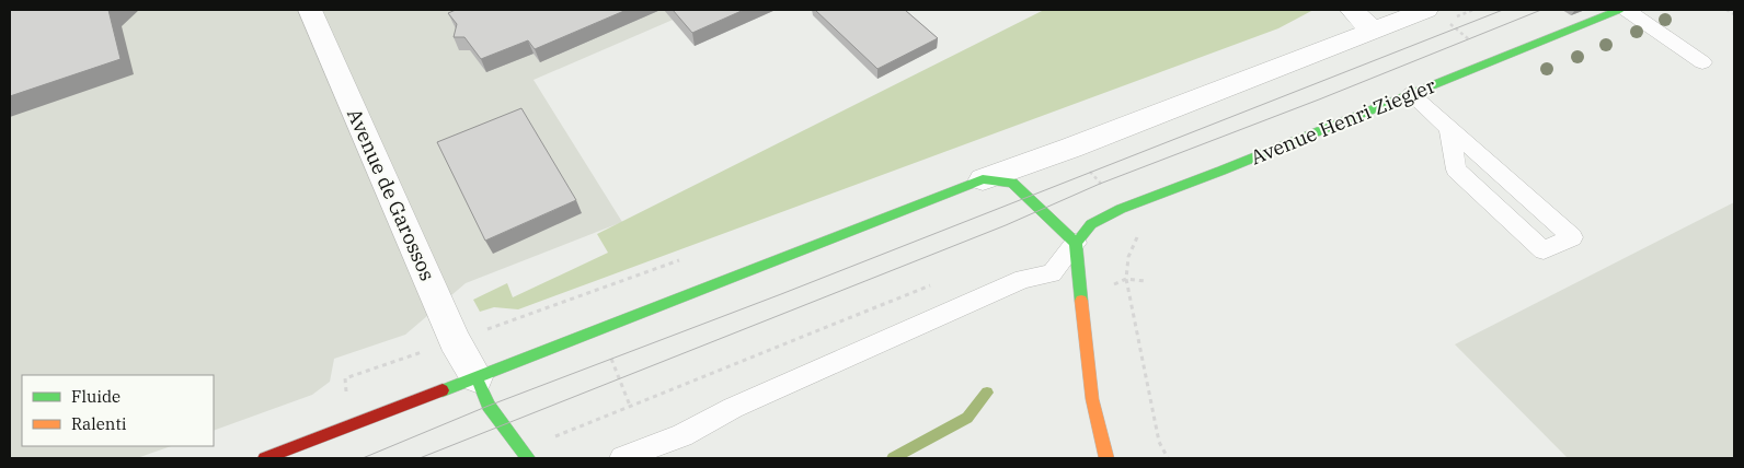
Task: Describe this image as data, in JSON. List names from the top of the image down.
{
  "streets": {
    "street": ["Avenue Henri Ziegler", "Avenue de Garossos"]
  },
  "legend": ["Fluide", "Ralenti"]
}
